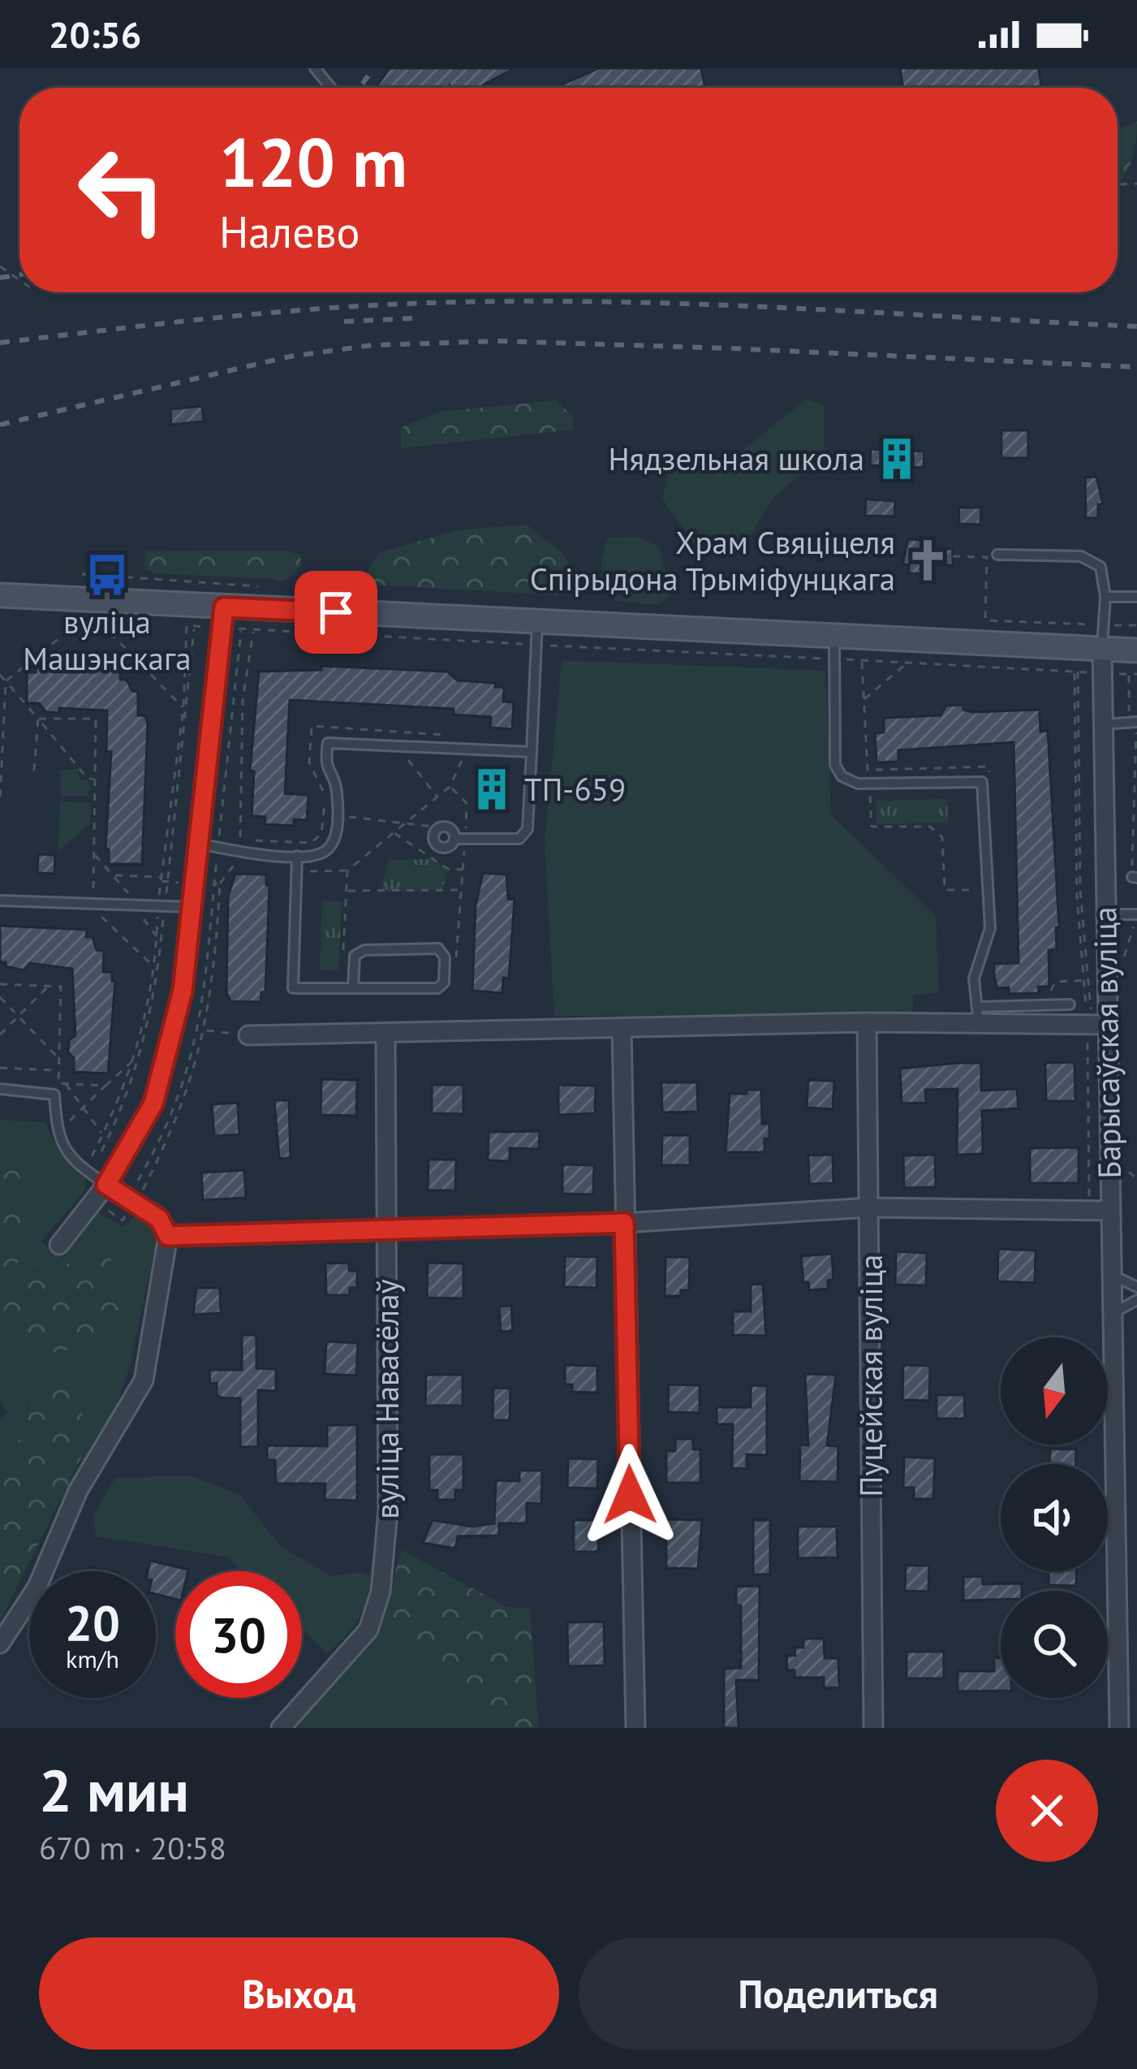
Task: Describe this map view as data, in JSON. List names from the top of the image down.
{
  "streets": {
    "street": ["Барысаўская вуліца", "Пуцейская вуліца", "вуліца Навасёлаў"]
  },
  "places": {
    "building": ["Нядзельная школа", "ТП-659"],
    "church": ["Храм Свяціцеля Спірыдона Трыміфунцкага"],
    "bus stop": ["вуліца Машэнскага"]
  },
  "north": "bottom",
  "page": {
    "status": "20:56",
    "turn": ["120 m", "Налево"],
    "speed": "20 km/h",
    "limit": "30",
    "heading": ["2 мин", "670 m · 20:58"],
    "buttons": ["Выход", "Поделиться"]
  }
}
